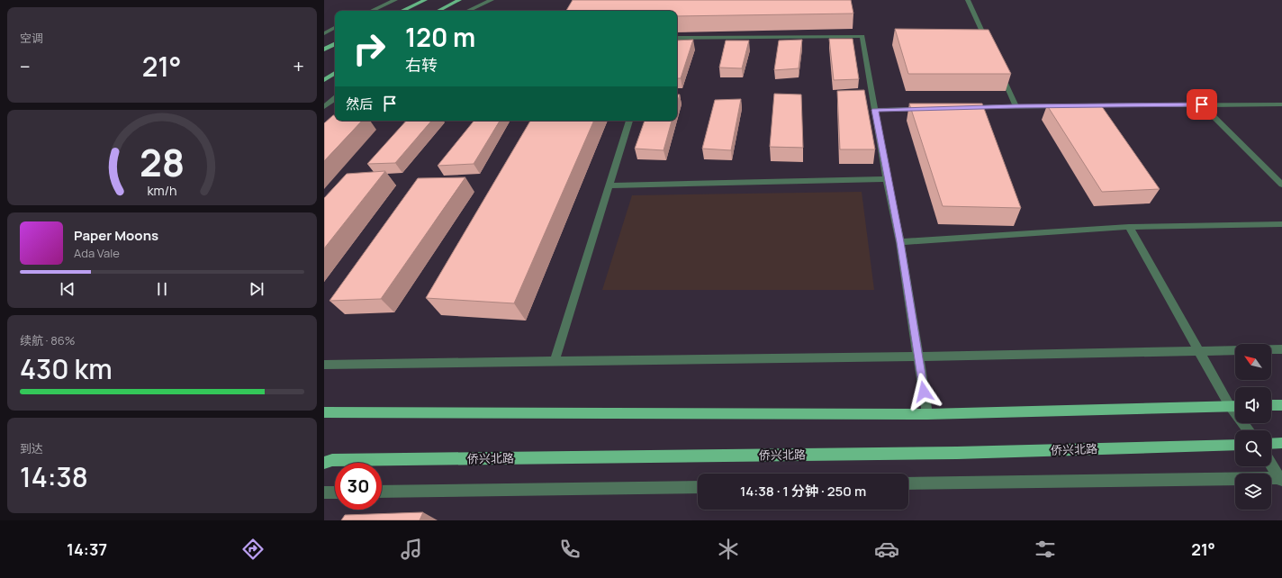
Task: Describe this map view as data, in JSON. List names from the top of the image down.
{
  "streets": {
    "main road": ["侨兴北路"]
  },
  "north": "top left",
  "page": {
    "tile": [
      "空调",
      ["续航 · 86%", "430 km"],
      ["到达", "14:38"]
    ],
    "turn": ["120 m", "右转"],
    "heat": ["−", "21°", "+"],
    "then": "然后",
    "song": ["Paper Moons", "Ada Vale"],
    "limit": "30",
    "trip": "14:38 · 1 分钟 · 250 m",
    "tabs": ["14:37", "21°"],
    "gauge": ["28", "km/h"]
  }
}
